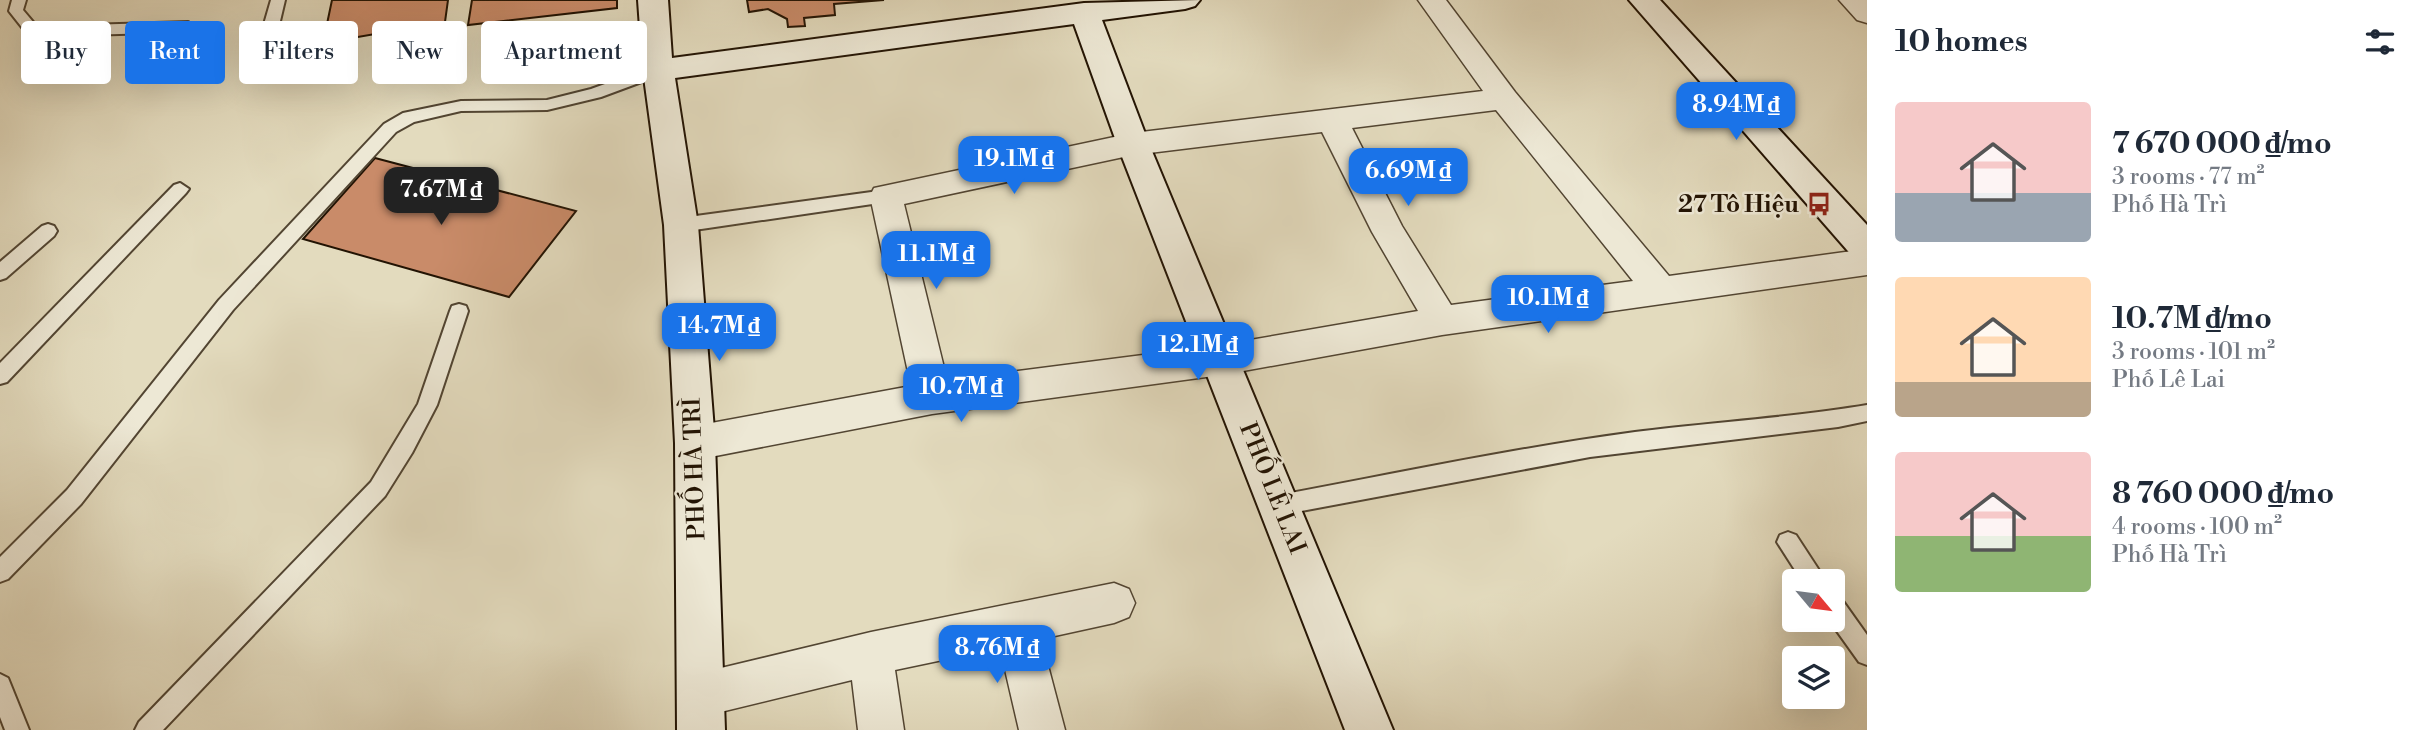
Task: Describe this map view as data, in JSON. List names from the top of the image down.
{
  "streets": {
    "street": ["PHỐ HÀ TRÌ", "PHỐ LÊ LAI"]
  },
  "places": {
    "bus stop": ["27 Tô Hiệu"]
  },
  "north": "bottom right",
  "page": {
    "heading": "10 homes",
    "chip": [
      "Buy",
      "Rent",
      "Filters",
      "New",
      "Apartment"
    ],
    "price": [
      "8.94M ₫",
      "19.1M ₫",
      "6.69M ₫",
      "7.67M ₫",
      "11.1M ₫",
      "10.1M ₫",
      "14.7M ₫",
      "12.1M ₫",
      "10.7M ₫",
      "8.76M ₫"
    ],
    "list": [
      {
        "name": "7 670 000 ₫/mo",
        "note": "3 rooms · 77 m² · Phố Hà Trì"
      },
      {
        "name": "10.7M ₫/mo",
        "note": "3 rooms · 101 m² · Phố Lê Lai"
      },
      {
        "name": "8 760 000 ₫/mo",
        "note": "4 rooms · 100 m² · Phố Hà Trì"
      }
    ]
  }
}
